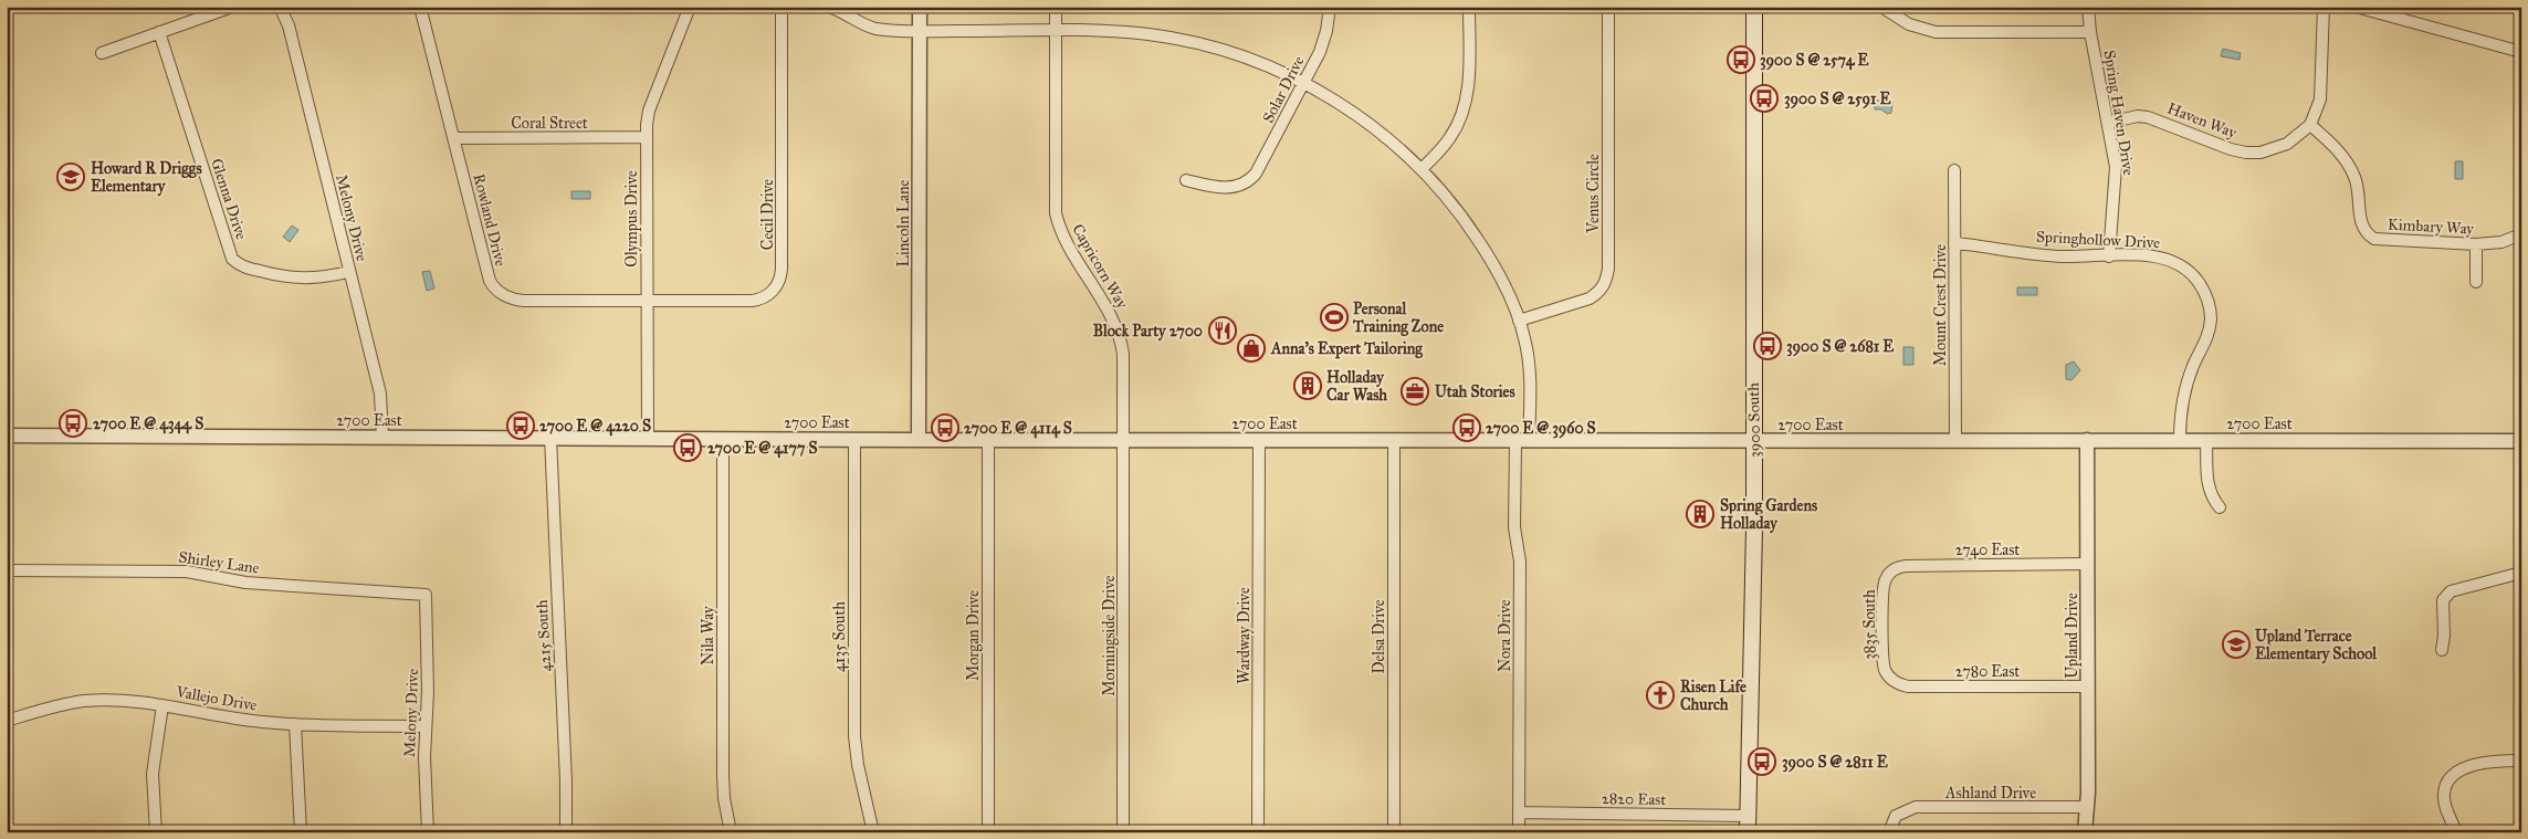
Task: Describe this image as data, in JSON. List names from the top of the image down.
{
  "streets": {
    "main road": ["3900 South"],
    "street": [
      "Solar Drive",
      "Spring Haven Drive",
      "Haven Way",
      "Coral Street",
      "Venus Circle",
      "Glenna Drive",
      "Cecil Drive",
      "Melony Drive",
      "Olympus Drive",
      "Rowland Drive",
      "Lincoln Lane",
      "Kimbary Way",
      "Springhollow Drive",
      "Capricorn Way",
      "Mount Crest Drive",
      "2700 East",
      "2740 East",
      "Shirley Lane",
      "3835 South",
      "4215 South",
      "Nila Way",
      "Morgan Drive",
      "Morningside Drive",
      "Wardway Drive",
      "Nora Drive",
      "Upland Drive",
      "4135 South",
      "Delsa Drive",
      "2780 East",
      "Vallejo Drive",
      "Ashland Drive",
      "2820 East"
    ]
  },
  "crossings": [
    ["Solar Drive", "Nora Drive"],
    ["Spring Haven Drive", "Haven Way"],
    ["Spring Haven Drive", "Springhollow Drive"],
    ["Haven Way", "Kimbary Way"],
    ["Coral Street", "Olympus Drive"],
    ["Coral Street", "Rowland Drive"],
    ["Venus Circle", "Nora Drive"],
    ["Glenna Drive", "Melony Drive"],
    ["Cecil Drive", "Olympus Drive"],
    ["Cecil Drive", "Rowland Drive"],
    ["Melony Drive", "2700 East"],
    ["Melony Drive", "Shirley Lane"],
    ["Melony Drive", "Vallejo Drive"],
    ["Olympus Drive", "Rowland Drive"],
    ["Olympus Drive", "2700 East"],
    ["Lincoln Lane", "2700 East"],
    ["Lincoln Lane", "Nora Drive"],
    ["Springhollow Drive", "Mount Crest Drive"],
    ["Springhollow Drive", "2700 East"],
    ["Capricorn Way", "2700 East"],
    ["Capricorn Way", "Morningside Drive"],
    ["Capricorn Way", "Nora Drive"],
    ["Mount Crest Drive", "2700 East"],
    ["2700 East", "3900 South"],
    ["2700 East", "4215 South"],
    ["2700 East", "Nila Way"],
    ["2700 East", "Morgan Drive"],
    ["2700 East", "Morningside Drive"],
    ["2700 East", "Wardway Drive"],
    ["2700 East", "Nora Drive"],
    ["2700 East", "Upland Drive"],
    ["2700 East", "4135 South"],
    ["2700 East", "Delsa Drive"],
    ["3900 South", "2820 East"],
    ["2740 East", "3835 South"],
    ["2740 East", "Upland Drive"],
    ["3835 South", "2780 East"],
    ["Nora Drive", "2820 East"],
    ["Upland Drive", "2780 East"],
    ["Upland Drive", "Ashland Drive"]
  ],
  "places": {
    "bus stop": [
      "3900 S @ 2574 E",
      "3900 S @ 2591 E",
      "3900 S @ 2681 E",
      "2700 E @ 4344 S",
      "2700 E @ 4220 S",
      "2700 E @ 4114 S",
      "2700 E @ 3960 S",
      "2700 E @ 4177 S",
      "3900 S @ 2811 E"
    ],
    "school or university": ["Howard R Driggs Elementary", "Upland Terrace Elementary School"],
    "sports": ["Personal Training Zone"],
    "restaurant": ["Block Party 2700"],
    "shop": ["Anna's Expert Tailoring"],
    "building": ["Holladay Car Wash", "Spring Gardens Holladay"],
    "office": ["Utah Stories"],
    "church": ["Risen Life Church"]
  }
}
